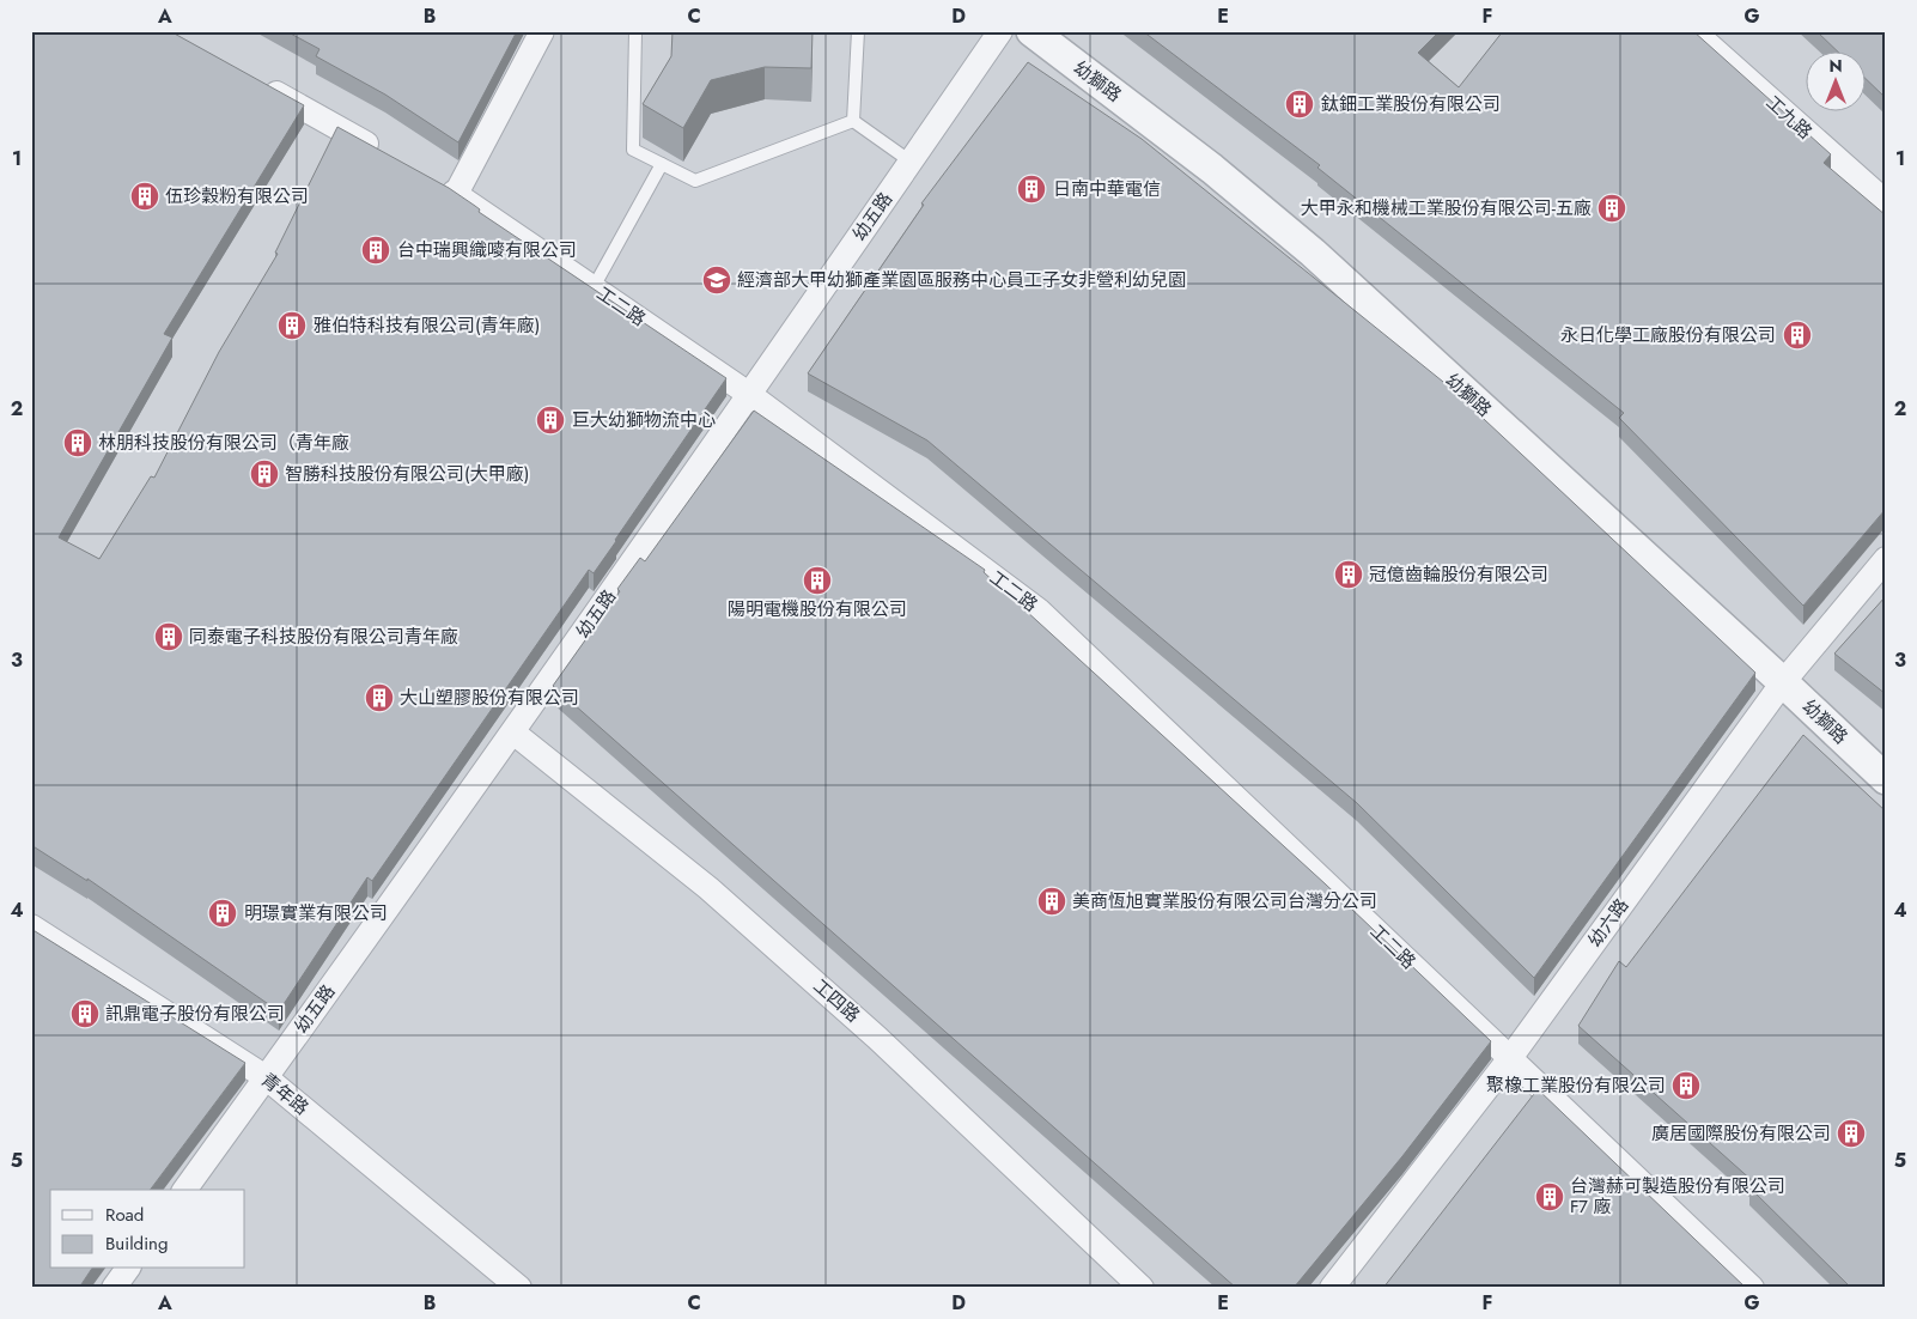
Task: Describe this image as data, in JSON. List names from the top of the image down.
{
  "streets": {
    "street": [
      "幼獅路",
      "工九路",
      "幼五路",
      "工二路",
      "幼六路",
      "工四路",
      "青年路"
    ]
  },
  "crossings": [
    ["幼獅路", "幼六路"],
    ["幼五路", "工二路"],
    ["幼五路", "工四路"],
    ["幼五路", "青年路"],
    ["工二路", "幼六路"]
  ],
  "places": {
    "building": [
      "鈦鈿工業股份有限公司",
      "日南中華電信",
      "伍珍穀粉有限公司",
      "大甲永和機械工業股份有限公司-五廠",
      "台中瑞興織嘜有限公司",
      "雅伯特科技有限公司(青年廠)",
      "永日化學工廠股份有限公司",
      "巨大幼獅物流中心",
      "林朋科技股份有限公司（青年廠",
      "智勝科技股份有限公司(大甲廠)",
      "冠億齒輪股份有限公司",
      "陽明電機股份有限公司",
      "同泰電子科技股份有限公司青年廠",
      "大山塑膠股份有限公司",
      "美商恆旭實業股份有限公司台灣分公司",
      "明璟實業有限公司",
      "訊鼎電子股份有限公司",
      "聚橡工業股份有限公司",
      "廣居國際股份有限公司",
      "台灣赫可製造股份有限公司 F7 廠"
    ],
    "school or university": ["經濟部大甲幼獅產業園區服務中心員工子女非營利幼兒園"]
  },
  "legend": ["Road", "Building"],
  "north": "top",
  "grid": {
    "columns": [
      "A",
      "B",
      "C",
      "D",
      "E",
      "F",
      "G"
    ],
    "rows": [
      "1",
      "2",
      "3",
      "4",
      "5"
    ]
  }
}
